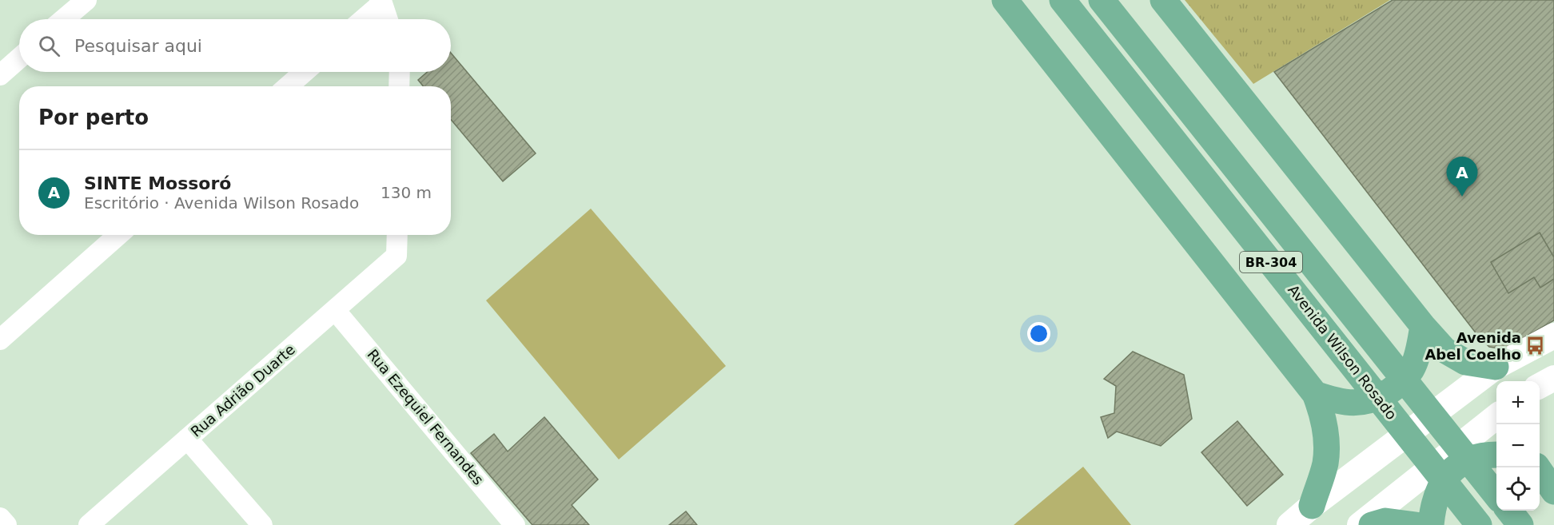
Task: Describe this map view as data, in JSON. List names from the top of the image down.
{
  "streets": {
    "highway": ["BR-304", "Avenida Wilson Rosado"],
    "street": ["Rua Adrião Duarte", "Rua Ezequiel Fernandes"]
  },
  "crossings": [
    ["Rua Adrião Duarte", "Rua Ezequiel Fernandes"]
  ],
  "places": {
    "bus stop": ["Avenida Abel Coelho"]
  },
  "page": {
    "search": "Pesquisar aqui",
    "heading": "Por perto",
    "list": [
      {
        "mark": "A",
        "name": "SINTE Mossoró",
        "note": "Escritório · Avenida Wilson Rosado",
        "value": "130 m"
      }
    ],
    "pins": "A",
    "map_buttons": ["+", "−"]
  }
}
